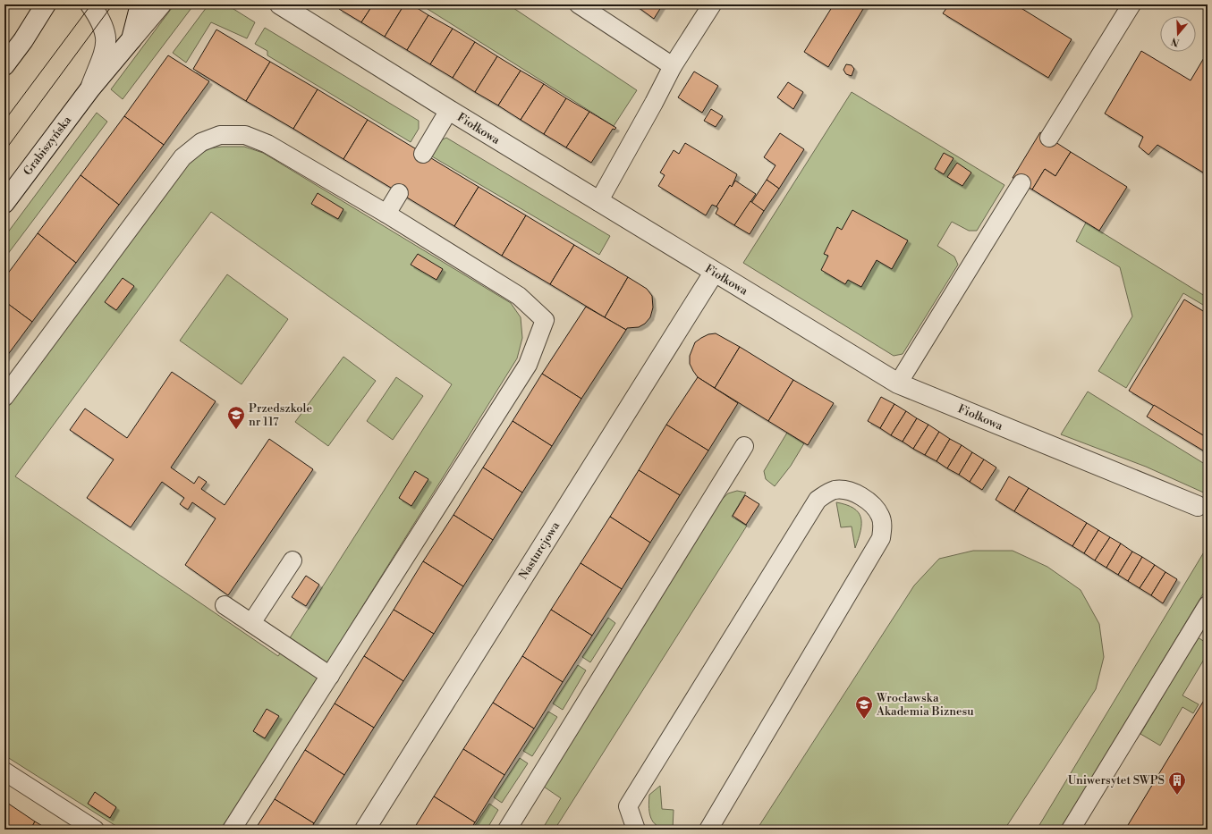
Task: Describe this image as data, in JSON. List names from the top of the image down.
{
  "streets": {
    "street": ["Fiołkowa", "Grabiszyńska", "Nasturcjowa"]
  },
  "crossings": [
    ["Fiołkowa", "Nasturcjowa"]
  ],
  "places": {
    "school or university": ["Przedszkole nr 117", "Wrocławska Akademia Biznesu"],
    "building": ["Uniwersytet SWPS"]
  },
  "north": "bottom"
}
